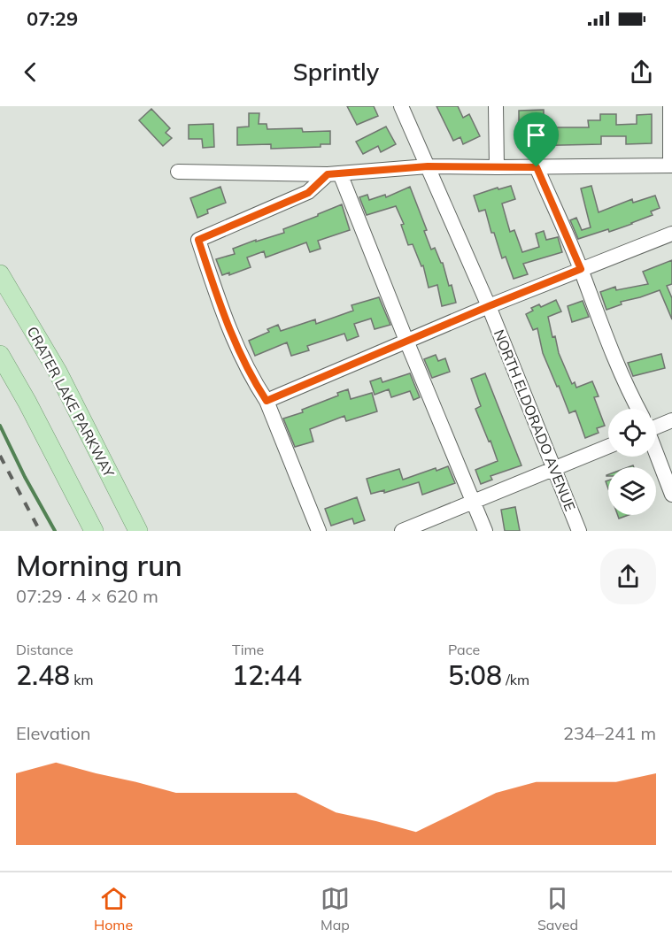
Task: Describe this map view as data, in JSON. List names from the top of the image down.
{
  "streets": {
    "main road": ["CRATER LAKE PARKWAY"],
    "street": ["NORTH ELDORADO AVENUE"]
  },
  "page": {
    "status": "07:29",
    "header": "Sprintly",
    "heading": ["Morning run", "07:29 · 4 × 620 m"],
    "stats": [
      ["Distance", "2.48 km"],
      ["Time", "12:44"],
      ["Pace", "5:08 /km"]
    ],
    "chart": ["Elevation", "234–241 m"],
    "tabs": ["Home", "Map", "Saved"]
  }
}
